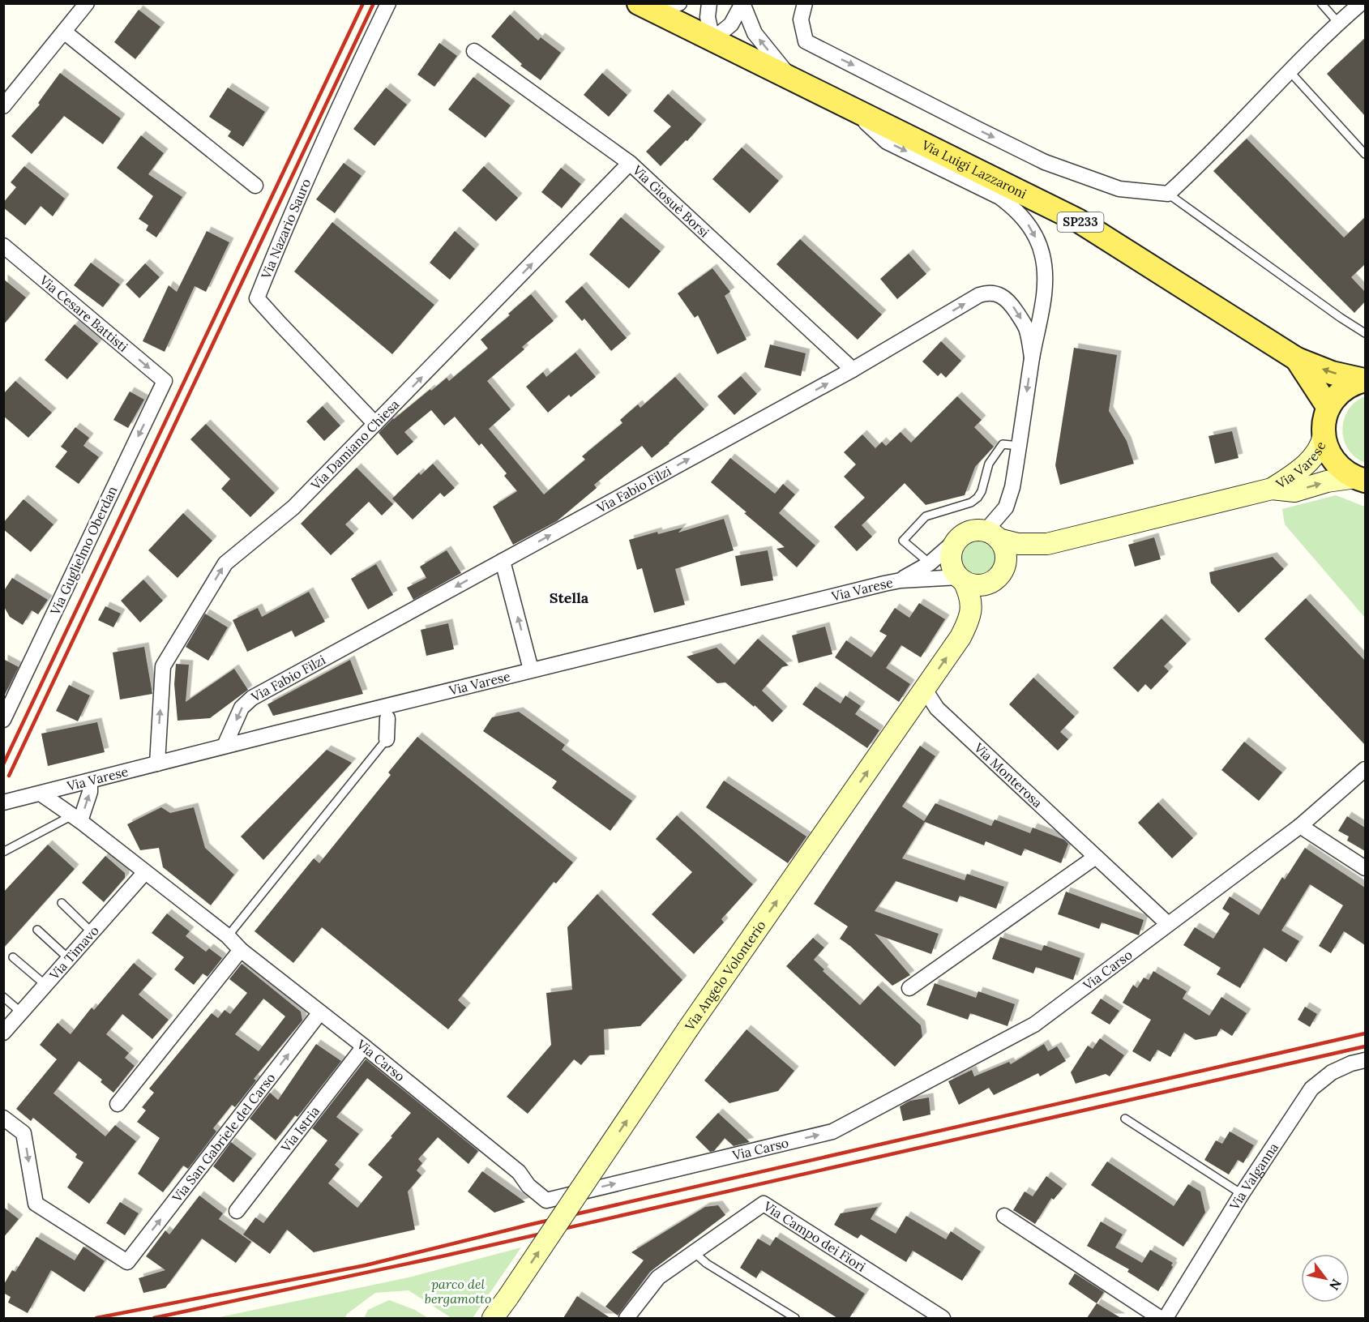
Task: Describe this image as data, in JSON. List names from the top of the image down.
{
  "streets": {
    "main road": ["Via Luigi Lazzaroni", "SP233"],
    "street": [
      "Via Giosuè Borsi",
      "Via Nazario Sauro",
      "Via Cesare Battisti",
      "Via Damiano Chiesa",
      "Via Varese",
      "Via Fabio Filzi",
      "Via Guglielmo Oberdan",
      "Via Monterosa",
      "Via Timavo",
      "Via Carso",
      "Via Angelo Volonterio",
      "Via Istria",
      "Via San Gabriele del Carso",
      "Via Valganna",
      "Via Campo dei Fiori"
    ]
  },
  "crossings": [
    ["Via Luigi Lazzaroni", "SP233"],
    ["Via Giosuè Borsi", "Via Damiano Chiesa"],
    ["Via Giosuè Borsi", "Via Fabio Filzi"],
    ["Via Nazario Sauro", "Via Damiano Chiesa"],
    ["Via Cesare Battisti", "Via Guglielmo Oberdan"],
    ["Via Damiano Chiesa", "Via Varese"],
    ["Via Varese", "Via Fabio Filzi"],
    ["Via Varese", "Via Carso"],
    ["Via Varese", "Via Angelo Volonterio"],
    ["Via Monterosa", "Via Carso"],
    ["Via Monterosa", "Via Angelo Volonterio"],
    ["Via Timavo", "Via Carso"],
    ["Via Carso", "Via Istria"],
    ["Via Carso", "Via San Gabriele del Carso"]
  ],
  "one_way": [
    "Via Cesare Battisti",
    "Via Damiano Chiesa",
    "Via Guglielmo Oberdan",
    "Via Carso",
    "Via Angelo Volonterio"
  ],
  "districts": ["Stella"],
  "parks": ["parco del bergamotto"],
  "north": "bottom right"
}
